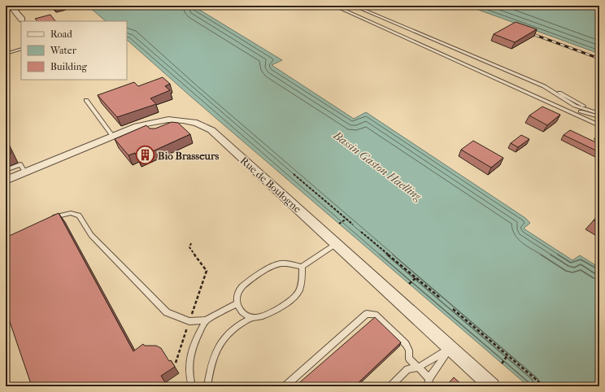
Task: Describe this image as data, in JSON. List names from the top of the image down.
{
  "streets": {
    "street": ["Rue de Boulogne"]
  },
  "water": ["Bassin Gaston Haelling"],
  "places": {
    "building": ["Bio Brasseurs"]
  },
  "legend": ["Road", "Water", "Building"]
}
